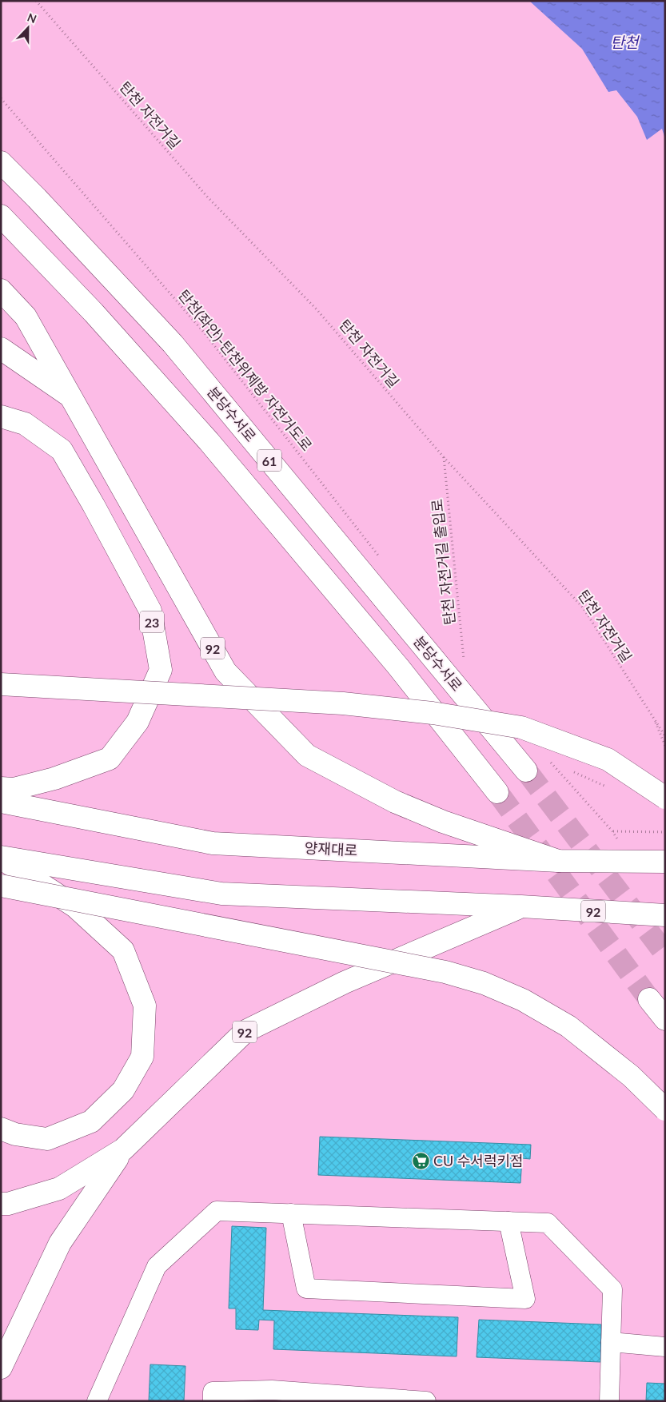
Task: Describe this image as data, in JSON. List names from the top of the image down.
{
  "streets": {
    "main road": [
      "분당수서로",
      "61",
      "23",
      "92",
      "양재대로"
    ],
    "path": ["탄천 자전거길", "탄천(좌안)-탄천위제방 자전거도로", "탄천 자전거길 출입로"]
  },
  "crossings": [
    ["탄천 자전거길", "탄천 자전거길 출입로"],
    ["92", "양재대로"]
  ],
  "water": ["탄천"],
  "places": {
    "supermarket": ["CU 수서럭키점"]
  },
  "north": "top"
}
